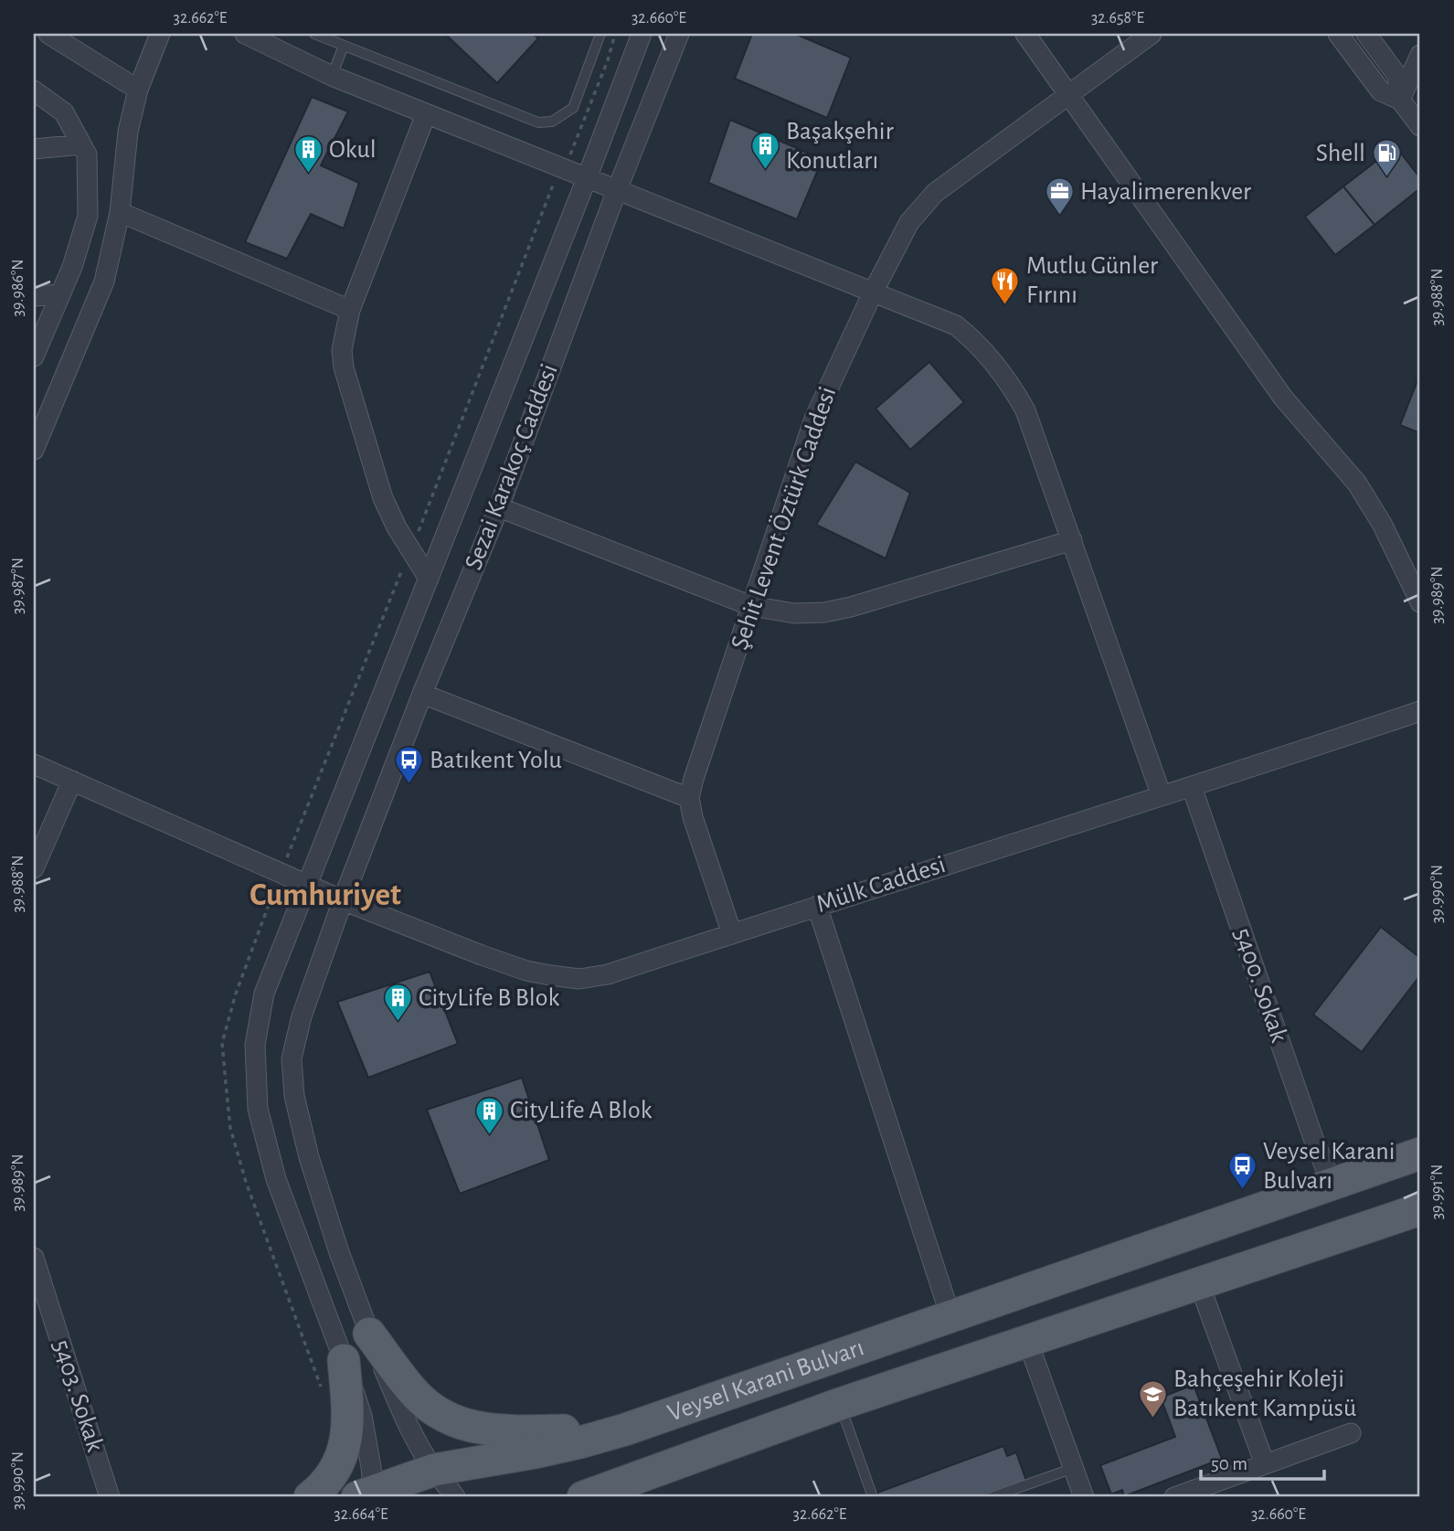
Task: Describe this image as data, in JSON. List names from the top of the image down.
{
  "streets": {
    "main road": ["Veysel Karani Bulvarı"],
    "street": [
      "Sezai Karakoç Caddesi",
      "Şehit Levent Öztürk Caddesi",
      "Mülk Caddesi",
      "5400. Sokak",
      "5403. Sokak"
    ]
  },
  "crossings": [
    ["Sezai Karakoç Caddesi", "Mülk Caddesi"],
    ["Sezai Karakoç Caddesi", "Veysel Karani Bulvarı"],
    ["Şehit Levent Öztürk Caddesi", "Mülk Caddesi"],
    ["Mülk Caddesi", "5400. Sokak"],
    ["5400. Sokak", "Veysel Karani Bulvarı"]
  ],
  "districts": ["Cumhuriyet"],
  "places": {
    "building": [
      "Başakşehir Konutları",
      "Okul",
      "CityLife B Blok",
      "CityLife A Blok"
    ],
    "fuel station": ["Shell"],
    "office": ["Hayalimerenkver"],
    "restaurant": ["Mutlu Günler Fırını"],
    "bus stop": ["Batıkent Yolu", "Veysel Karani Bulvarı"],
    "school or university": ["Bahçeşehir Koleji Batıkent Kampüsü"]
  },
  "scale_bar": "50 m",
  "coordinates": [
    "32.662°E",
    "32.660°E",
    "32.658°E",
    "39.986°N",
    "39.988°N",
    "39.987°N",
    "39.989°N",
    "39.990°N",
    "39.991°N",
    "32.664°E"
  ]
}
